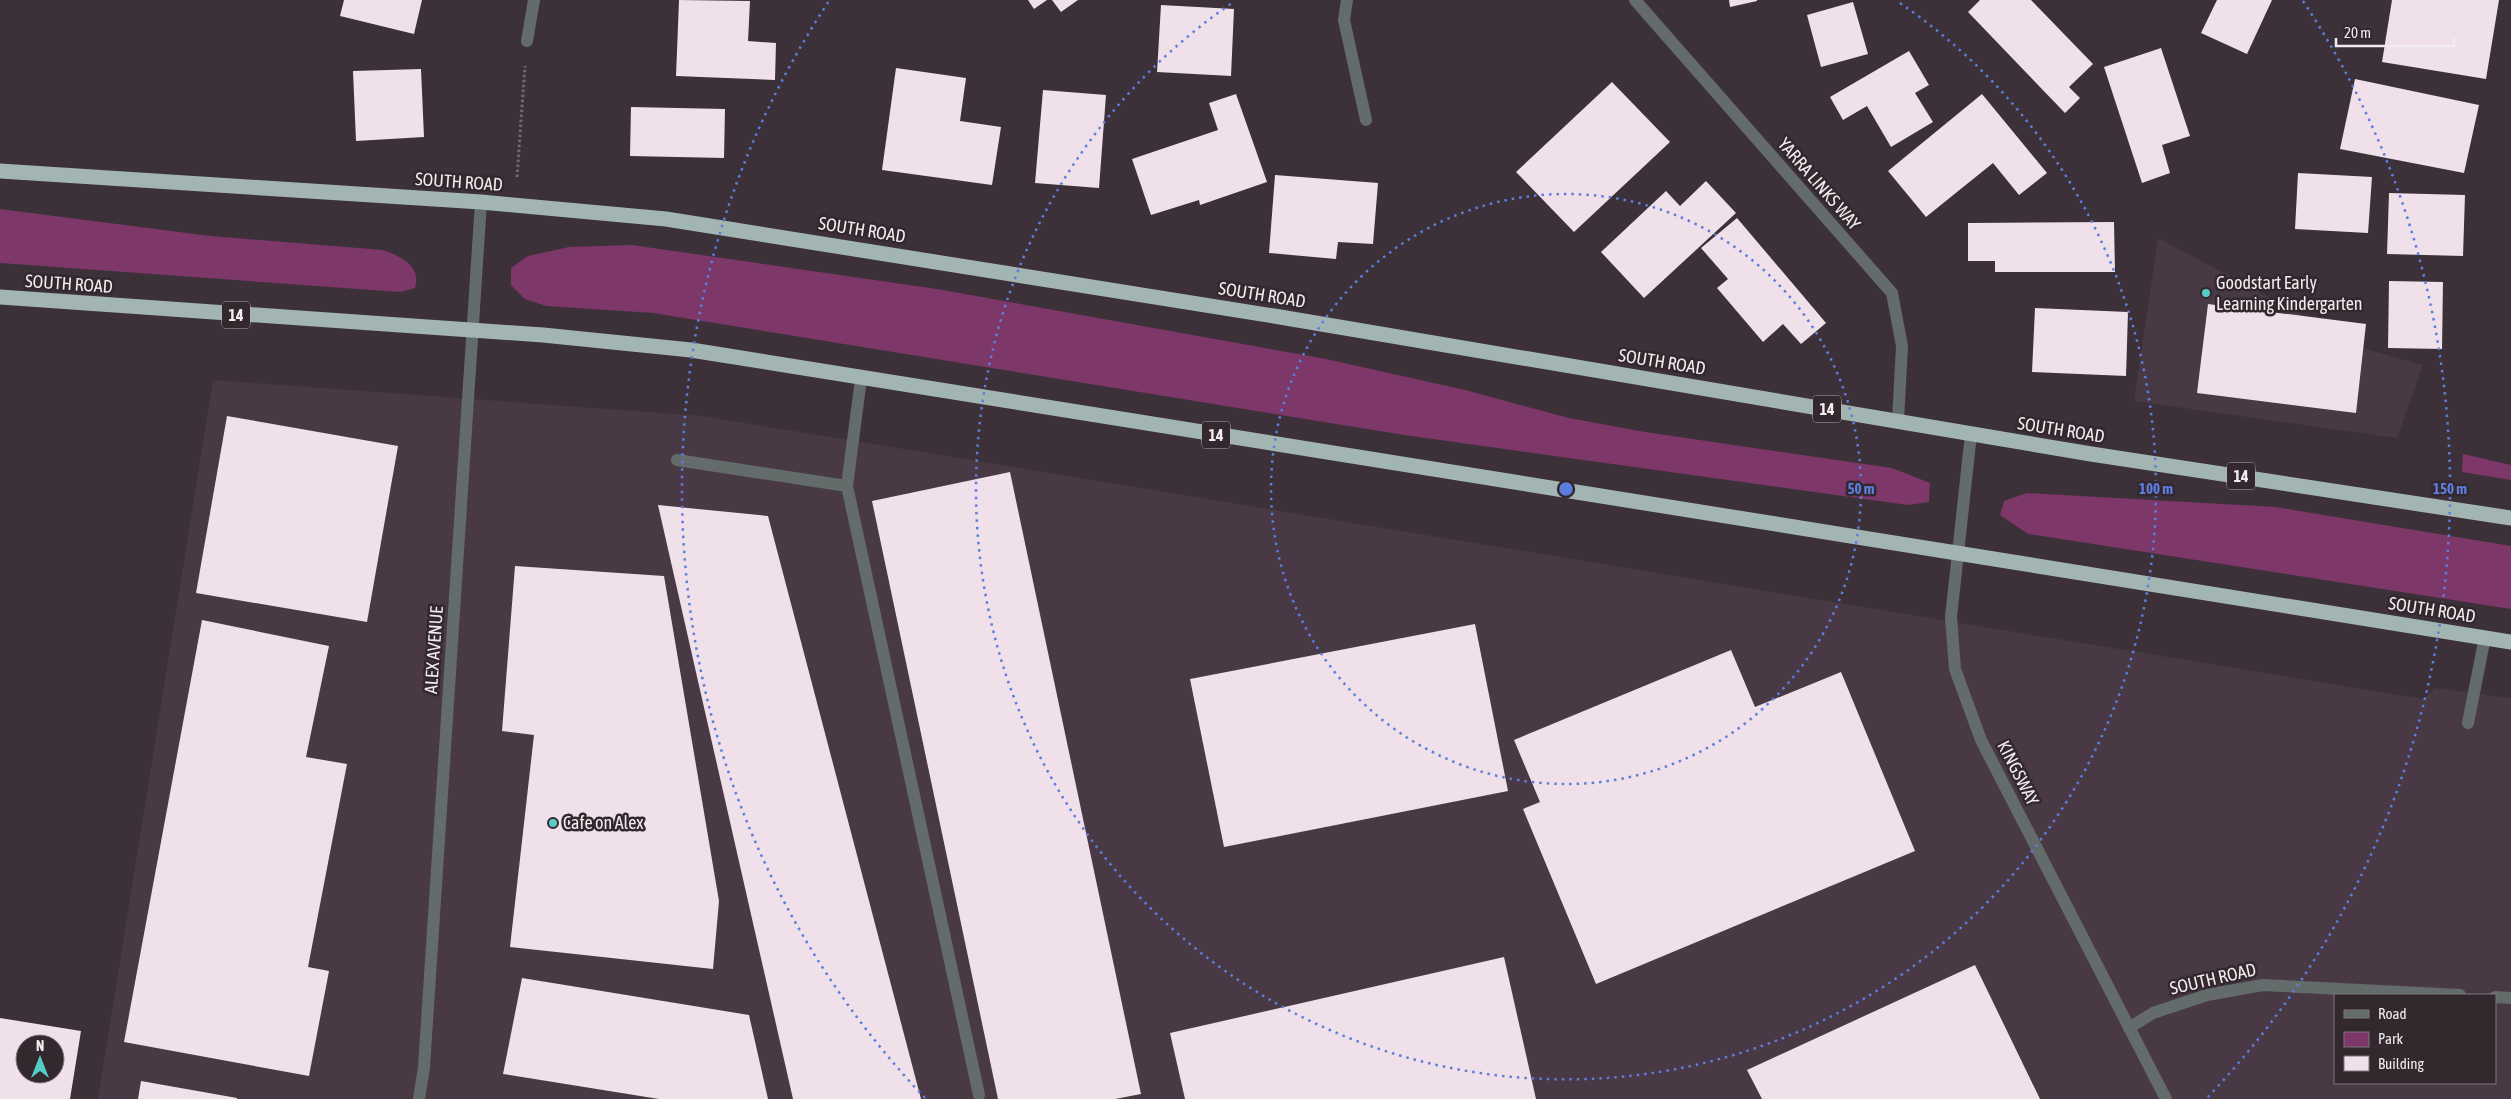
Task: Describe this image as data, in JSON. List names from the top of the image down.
{
  "streets": {
    "highway": ["SOUTH ROAD", "14"],
    "street": ["YARRA LINKS WAY", "ALEX AVENUE", "KINGSWAY"]
  },
  "crossings": [
    ["SOUTH ROAD", "YARRA LINKS WAY"],
    ["SOUTH ROAD", "ALEX AVENUE"],
    ["SOUTH ROAD", "KINGSWAY"]
  ],
  "places": ["Goodstart Early Learning Kindergarten", "Cafe on Alex"],
  "legend": ["Road", "Park", "Building"],
  "scale_bar": "20 m",
  "north": "top",
  "rings": ["50 m", "100 m", "150 m"]
}
